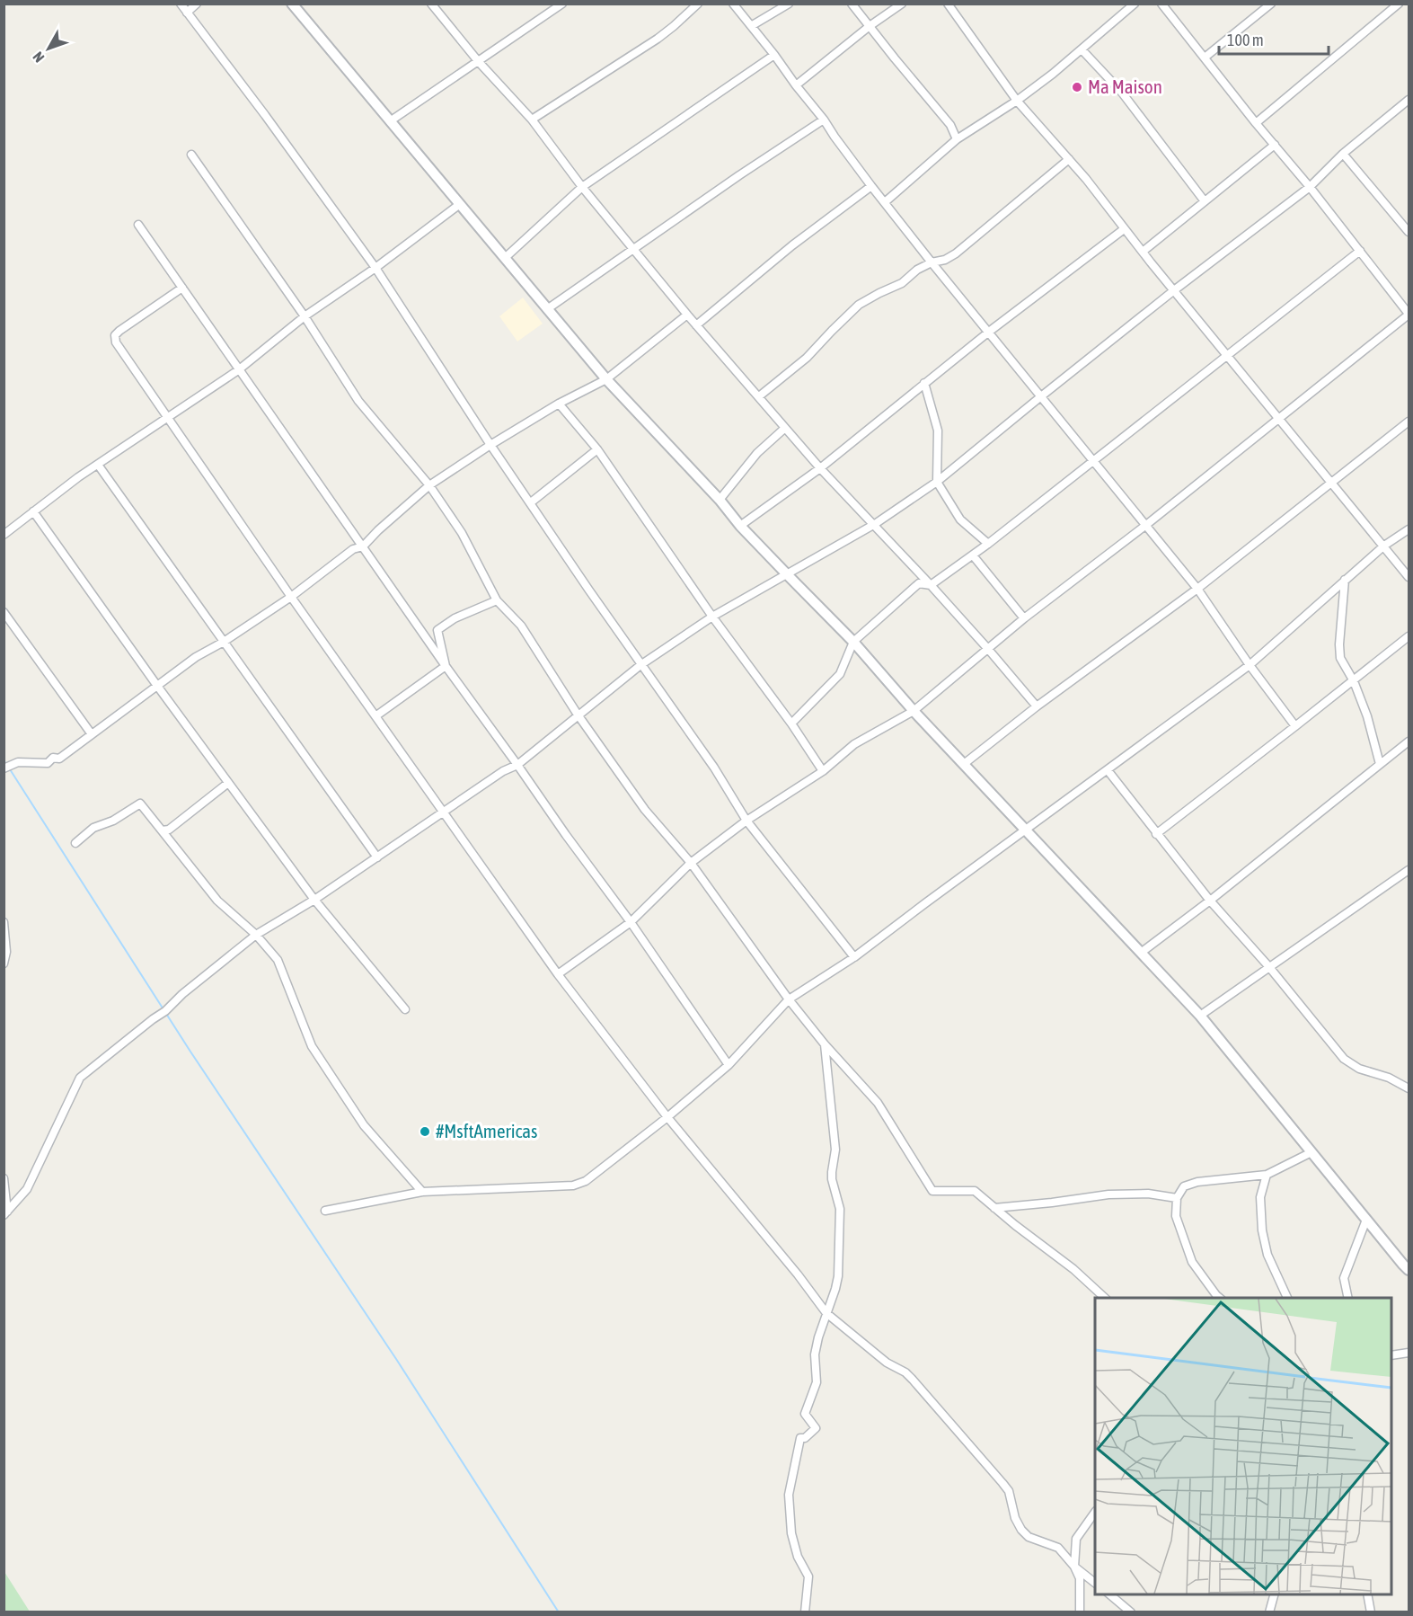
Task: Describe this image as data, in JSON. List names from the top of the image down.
{
  "places": ["Ma Maison", "#MsftAmericas"],
  "scale_bar": "100 m",
  "north": "bottom left"
}
